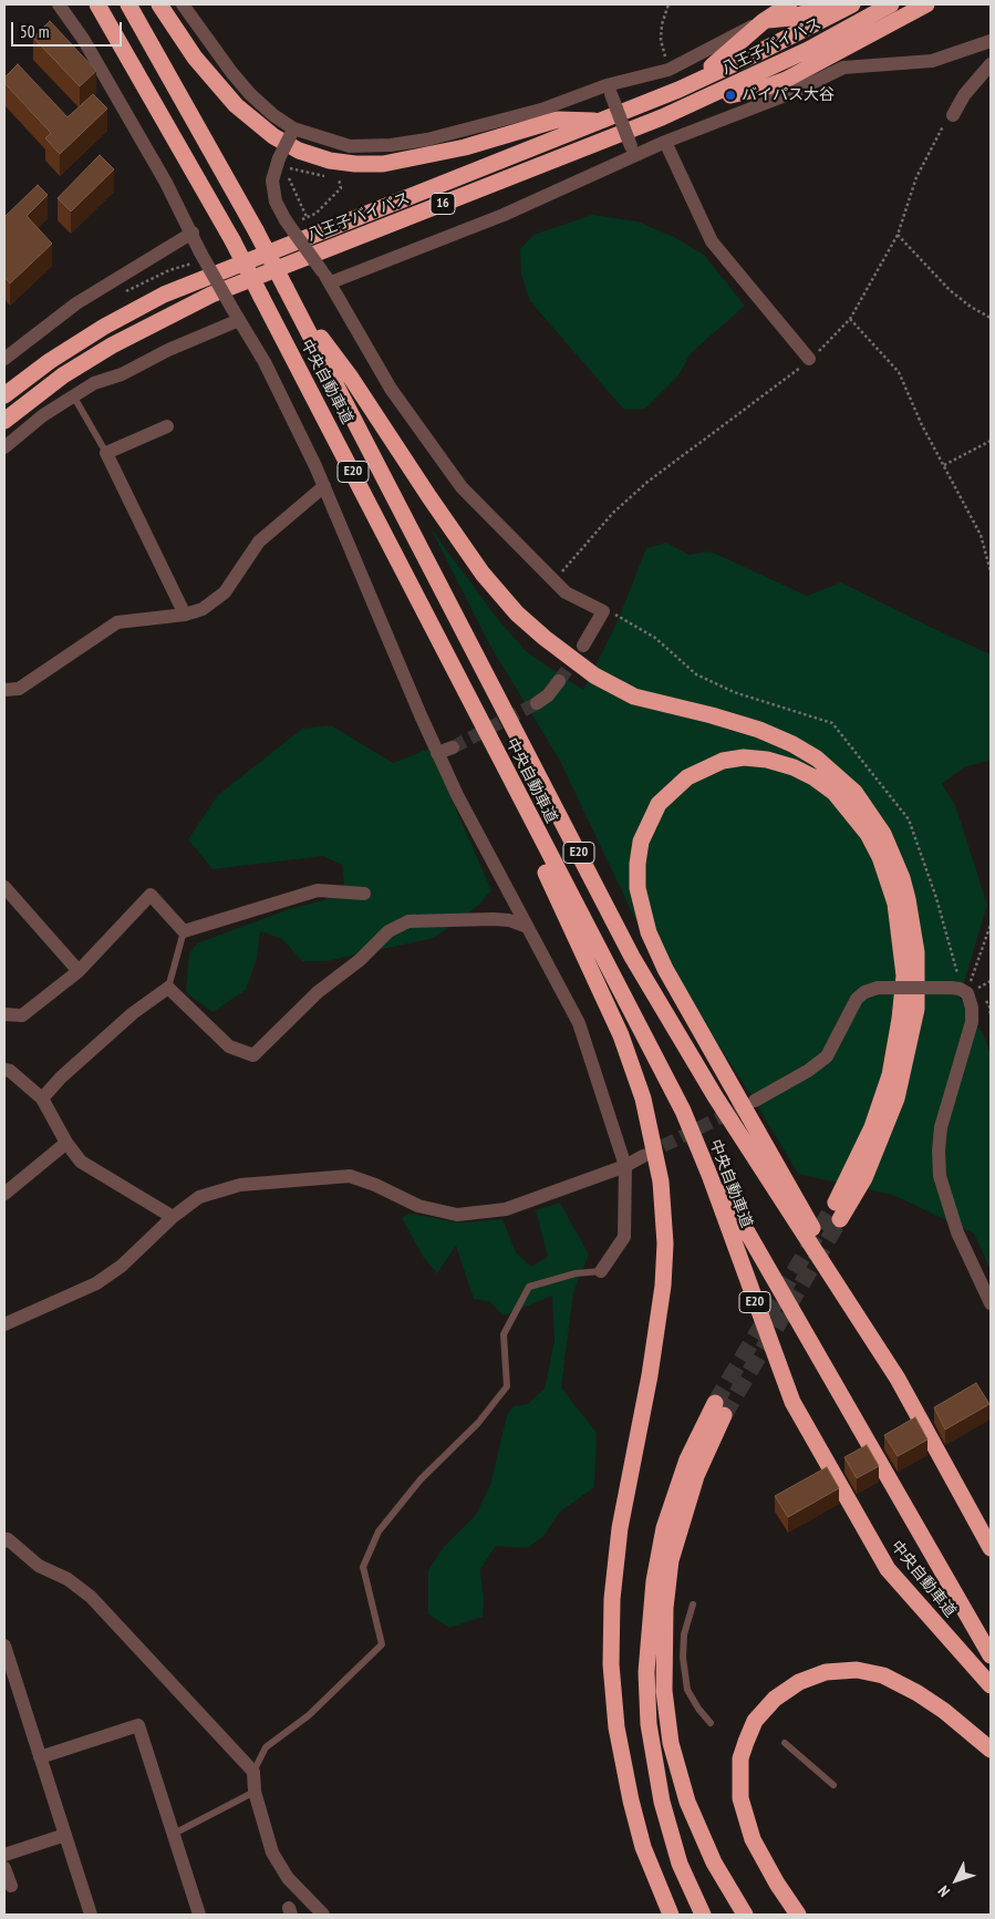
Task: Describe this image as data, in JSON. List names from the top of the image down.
{
  "streets": {
    "highway": [
      "八王子バイパス",
      "16",
      "中央自動車道",
      "E20"
    ]
  },
  "crossings": [
    ["八王子バイパス", "16"]
  ],
  "places": ["バイパス大谷"],
  "scale_bar": "50 m",
  "north": "bottom left"
}
